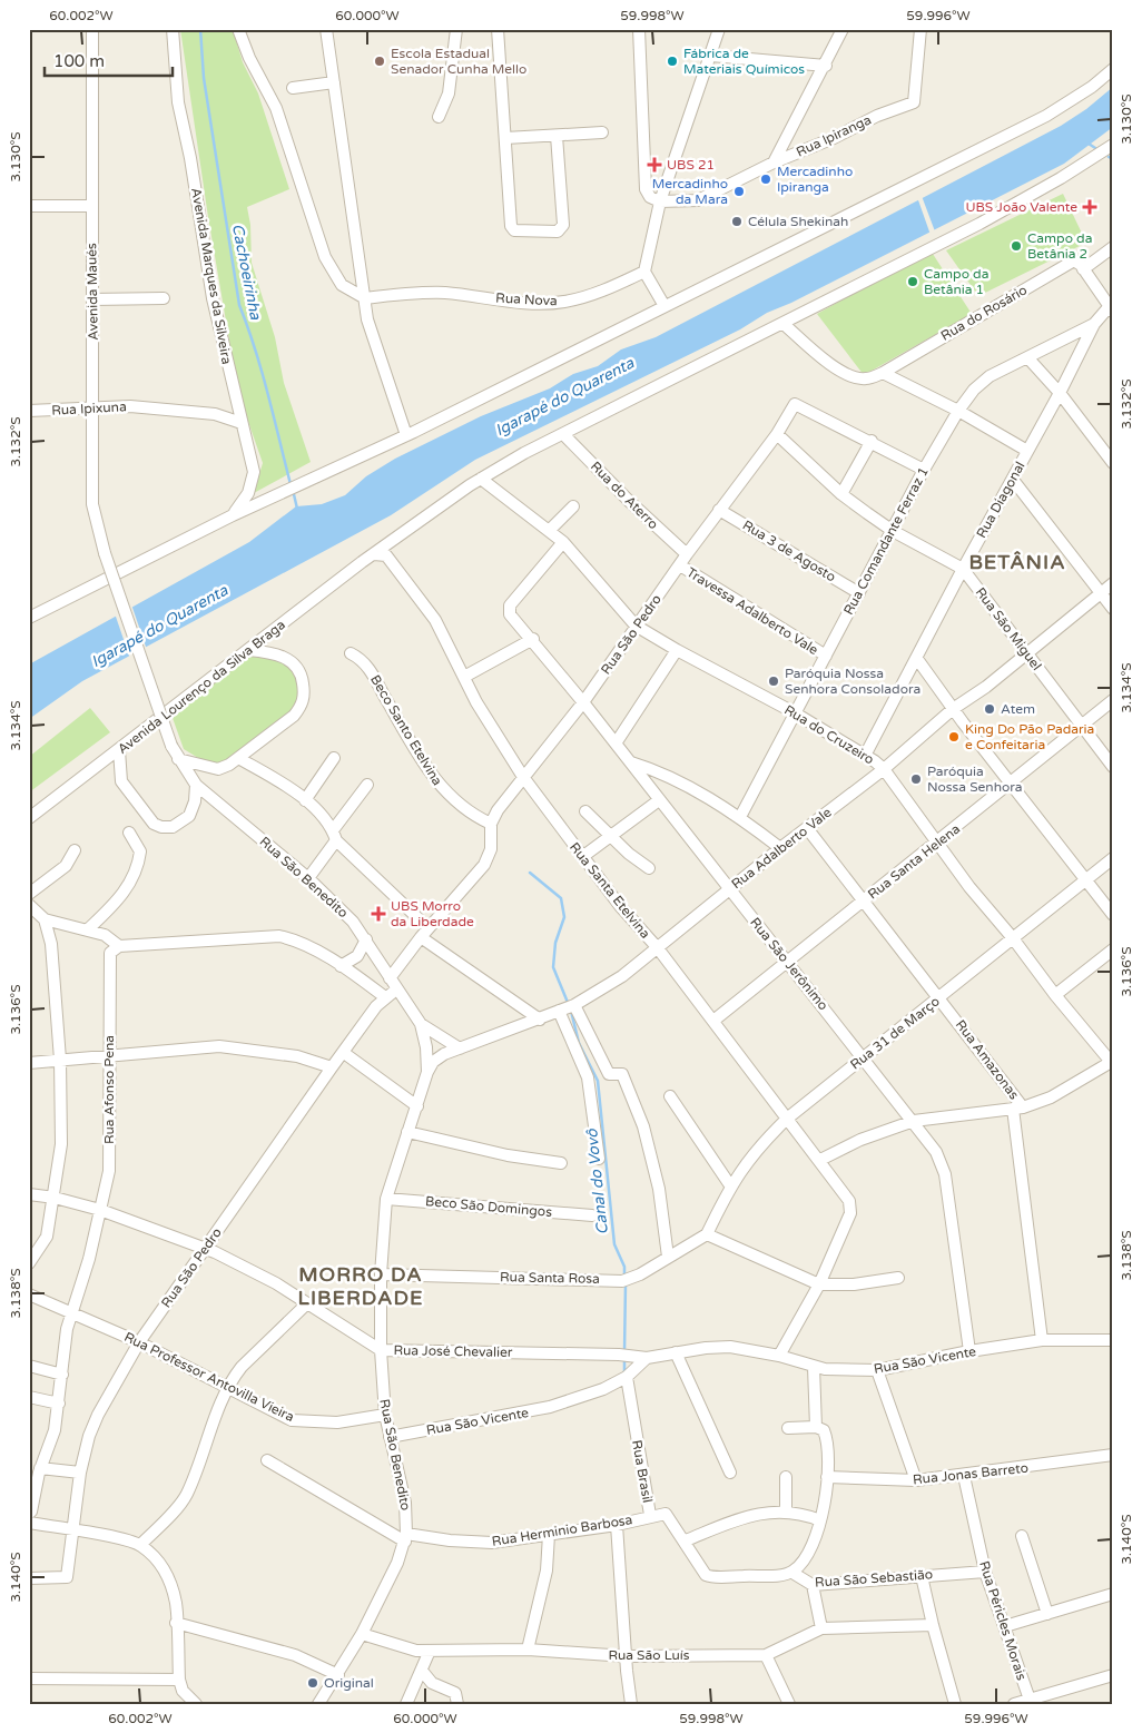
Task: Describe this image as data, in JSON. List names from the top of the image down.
{
  "streets": {
    "street": [
      "Rua Ipiranga",
      "Avenida Marques da Silveira",
      "Avenida Maués",
      "Rua Nova",
      "Rua do Rosário",
      "Rua Ipixuna",
      "Rua do Aterro",
      "Rua Diagonal",
      "Rua Comandante Ferraz 1",
      "Rua 3 de Agosto",
      "Travessa Adalberto Vale",
      "Rua São Miguel",
      "Rua São Pedro",
      "Avenida Lourenço da Silva Braga",
      "Beco Santo Etelvina",
      "Rua do Cruzeiro",
      "Rua Adalberto Vale",
      "Rua Santa Helena",
      "Rua São Benedito",
      "Rua Santa Etelvina",
      "Rua São Jerônimo",
      "Rua 31 de Março",
      "Rua Amazonas",
      "Rua Afonso Pena",
      "Beco São Domingos",
      "Rua Santa Rosa",
      "Rua José Chevalier",
      "Rua São Vicente",
      "Rua Professor Antovilla Vieira",
      "Rua Brasil",
      "Rua Jonas Barreto",
      "Rua Herminio Barbosa",
      "Rua São Sebastião",
      "Rua Péricles Morais",
      "Rua São Luís"
    ]
  },
  "crossings": [
    ["Avenida Marques da Silveira", "Rua Ipixuna"],
    ["Avenida Maués", "Rua Ipixuna"],
    ["Avenida Maués", "Rua São Benedito"],
    ["Rua do Rosário", "Avenida Lourenço da Silva Braga"],
    ["Rua do Aterro", "Rua São Pedro"],
    ["Rua do Aterro", "Avenida Lourenço da Silva Braga"],
    ["Rua Diagonal", "Rua Comandante Ferraz 1"],
    ["Rua Diagonal", "Rua São Miguel"],
    ["Rua Diagonal", "Rua do Cruzeiro"],
    ["Rua Comandante Ferraz 1", "Rua 3 de Agosto"],
    ["Rua Comandante Ferraz 1", "Travessa Adalberto Vale"],
    ["Rua Comandante Ferraz 1", "Rua São Miguel"],
    ["Rua Comandante Ferraz 1", "Rua São Pedro"],
    ["Rua Comandante Ferraz 1", "Rua do Cruzeiro"],
    ["Rua 3 de Agosto", "Rua São Pedro"],
    ["Travessa Adalberto Vale", "Rua São Pedro"],
    ["Rua São Miguel", "Rua São Pedro"],
    ["Rua São Miguel", "Rua Adalberto Vale"],
    ["Rua São Miguel", "Rua Santa Helena"],
    ["Rua São Pedro", "Beco Santo Etelvina"],
    ["Rua São Pedro", "Rua do Cruzeiro"],
    ["Rua São Pedro", "Rua São Benedito"],
    ["Rua São Pedro", "Rua Santa Etelvina"],
    ["Rua São Pedro", "Rua São Jerônimo"],
    ["Rua São Pedro", "Rua José Chevalier"],
    ["Rua São Pedro", "Rua Professor Antovilla Vieira"],
    ["Avenida Lourenço da Silva Braga", "Rua do Cruzeiro"],
    ["Avenida Lourenço da Silva Braga", "Rua Santa Etelvina"],
    ["Rua do Cruzeiro", "Rua Adalberto Vale"],
    ["Rua do Cruzeiro", "Rua Santa Helena"],
    ["Rua do Cruzeiro", "Rua São Jerônimo"],
    ["Rua do Cruzeiro", "Rua 31 de Março"],
    ["Rua Adalberto Vale", "Rua São Benedito"],
    ["Rua Adalberto Vale", "Rua Santa Etelvina"],
    ["Rua Adalberto Vale", "Rua São Jerônimo"],
    ["Rua Adalberto Vale", "Rua Amazonas"],
    ["Rua Santa Helena", "Rua Santa Etelvina"],
    ["Rua Santa Helena", "Rua São Jerônimo"],
    ["Rua Santa Helena", "Rua Amazonas"],
    ["Rua São Benedito", "Beco São Domingos"],
    ["Rua São Benedito", "Rua Santa Rosa"],
    ["Rua São Benedito", "Rua José Chevalier"],
    ["Rua São Benedito", "Rua São Vicente"],
    ["Rua São Benedito", "Rua Professor Antovilla Vieira"],
    ["Rua São Benedito", "Rua Herminio Barbosa"],
    ["Rua São Benedito", "Rua São Luís"],
    ["Rua Santa Etelvina", "Rua 31 de Março"],
    ["Rua São Jerônimo", "Rua 31 de Março"],
    ["Rua São Jerônimo", "Rua São Vicente"],
    ["Rua 31 de Março", "Rua Amazonas"],
    ["Rua 31 de Março", "Rua Santa Rosa"],
    ["Rua Amazonas", "Rua São Vicente"],
    ["Rua Afonso Pena", "Rua José Chevalier"],
    ["Rua Afonso Pena", "Rua Professor Antovilla Vieira"],
    ["Rua José Chevalier", "Rua São Vicente"],
    ["Rua São Vicente", "Rua Brasil"],
    ["Rua Brasil", "Rua Herminio Barbosa"],
    ["Rua Jonas Barreto", "Rua Péricles Morais"],
    ["Rua São Sebastião", "Rua Péricles Morais"]
  ],
  "districts": ["BETÂNIA", "MORRO DA LIBERDADE"],
  "water": ["Cachoeirinha", "Igarapé do Quarenta", "Canal do Vovô"],
  "places": {
    "other": [
      "Escola Estadual Senador Cunha Mello",
      "Fábrica de Materiais Químicos",
      "Mercadinho Ipiranga",
      "Mercadinho da Mara",
      "Célula Shekinah",
      "Campo da Betânia 2",
      "Campo da Betânia 1",
      "Paróquia Nossa Senhora Consoladora",
      "Atem",
      "King Do Pão Padaria e Confeitaria",
      "Paróquia Nossa Senhora",
      "Original"
    ],
    "health": ["UBS 21", "UBS João Valente", "UBS Morro da Liberdade"]
  },
  "scale_bar": "100 m",
  "coordinates": [
    "60.002°W",
    "60.000°W",
    "59.998°W",
    "59.996°W",
    "3.130°S",
    "3.132°S",
    "3.134°S",
    "3.136°S",
    "3.138°S",
    "3.140°S"
  ]
}
